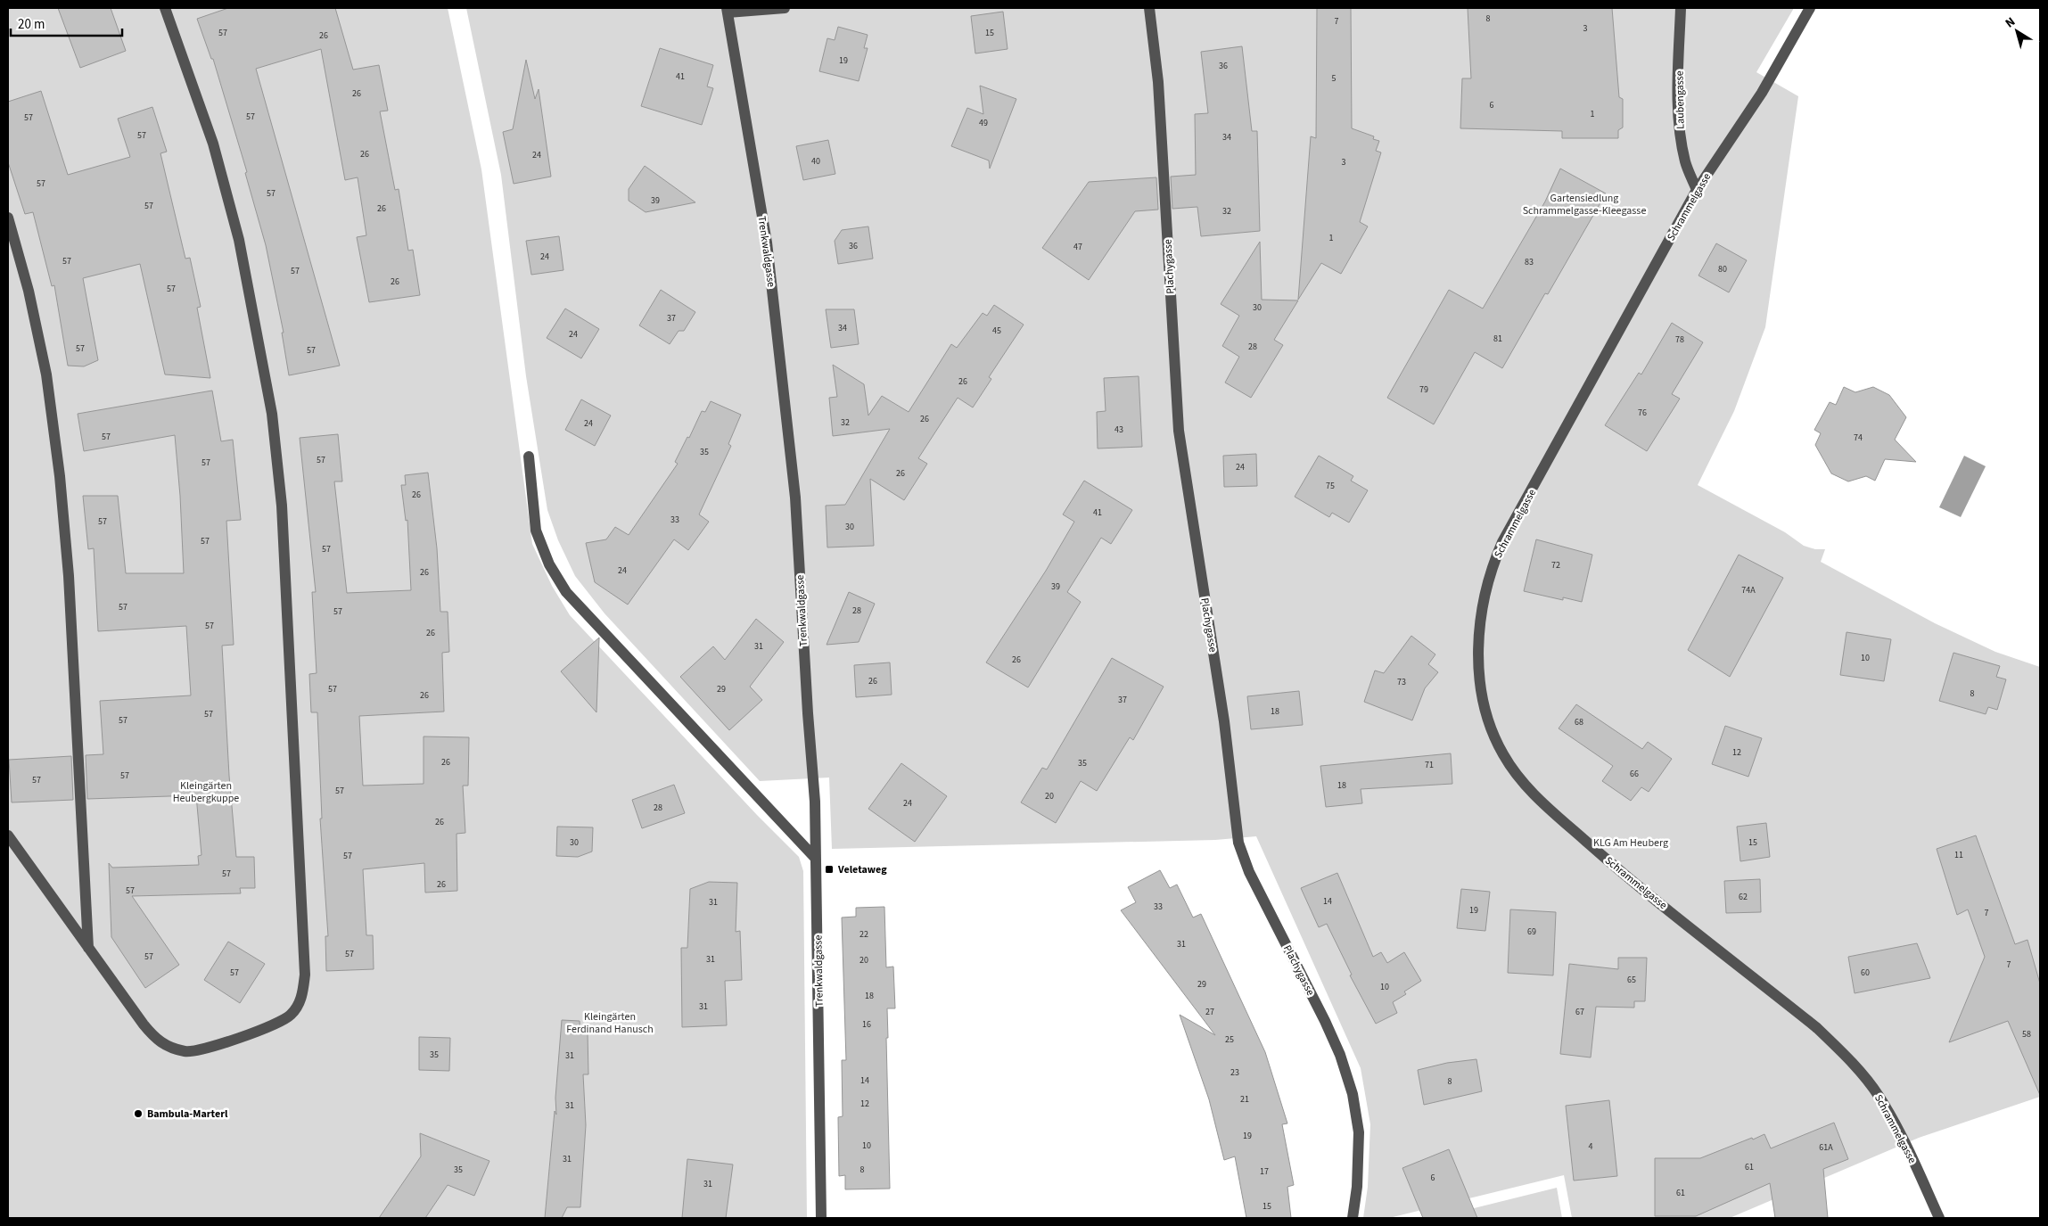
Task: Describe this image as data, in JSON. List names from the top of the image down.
{
  "streets": {
    "street": [
      "Laubengasse",
      "Schrammelgasse",
      "Trenkwaldgasse",
      "Plachygasse"
    ]
  },
  "crossings": [
    ["Laubengasse", "Schrammelgasse"]
  ],
  "parks": [
    "Gartensiedlung Schrammelgasse-Kleegasse",
    "Kleingärten Heubergkuppe",
    "KLG Am Heuberg",
    "Kleingärten Ferdinand Hanusch"
  ],
  "places": {
    "transit": ["Veletaweg"],
    "other": ["Bambula-Marterl"]
  },
  "house_numbers": [
    "8",
    "7",
    "3",
    "57",
    "15",
    "26",
    "19",
    "36",
    "41",
    "5",
    "26",
    "6",
    "1",
    "57",
    "57",
    "49",
    "57",
    "34",
    "26",
    "24",
    "40",
    "3",
    "57",
    "57",
    "39",
    "57",
    "26",
    "32",
    "1",
    "36",
    "47",
    "24",
    "57",
    "83",
    "80",
    "57",
    "26",
    "57",
    "30",
    "37",
    "34",
    "45",
    "24",
    "81",
    "78",
    "28",
    "57",
    "57",
    "26",
    "79",
    "76",
    "26",
    "32",
    "24",
    "43",
    "57",
    "74",
    "35",
    "57",
    "57",
    "24",
    "26",
    "75",
    "26",
    "41",
    "33",
    "57",
    "30",
    "57",
    "57",
    "72",
    "24",
    "26",
    "39",
    "74A",
    "57",
    "28",
    "57",
    "57",
    "26",
    "31",
    "10",
    "26",
    "26",
    "73",
    "57",
    "29",
    "8",
    "26",
    "37",
    "18",
    "57",
    "57",
    "68",
    "12",
    "26",
    "35",
    "71",
    "66",
    "57",
    "57",
    "18",
    "57",
    "20",
    "24",
    "28",
    "26",
    "30",
    "15",
    "11",
    "57",
    "57",
    "26",
    "57",
    "62",
    "14",
    "31",
    "33",
    "19",
    "7",
    "69",
    "22",
    "31",
    "57",
    "57",
    "31",
    "20",
    "7",
    "57",
    "60",
    "65",
    "29",
    "10",
    "18",
    "31",
    "27",
    "67",
    "16",
    "58",
    "25",
    "35",
    "31",
    "23",
    "14",
    "8",
    "21",
    "12",
    "31",
    "19",
    "10",
    "4",
    "61A",
    "31",
    "61",
    "35",
    "8",
    "17",
    "6",
    "31",
    "61",
    "15"
  ],
  "scale_bar": "20 m",
  "north": "top left"
}
